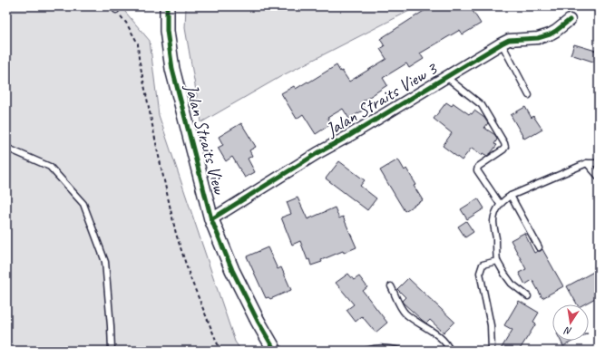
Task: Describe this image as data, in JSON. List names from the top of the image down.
{
  "streets": {
    "street": ["Jalan Straits View 3", "Jalan Straits View"]
  },
  "crossings": [
    ["Jalan Straits View 3", "Jalan Straits View"]
  ],
  "north": "bottom"
}
